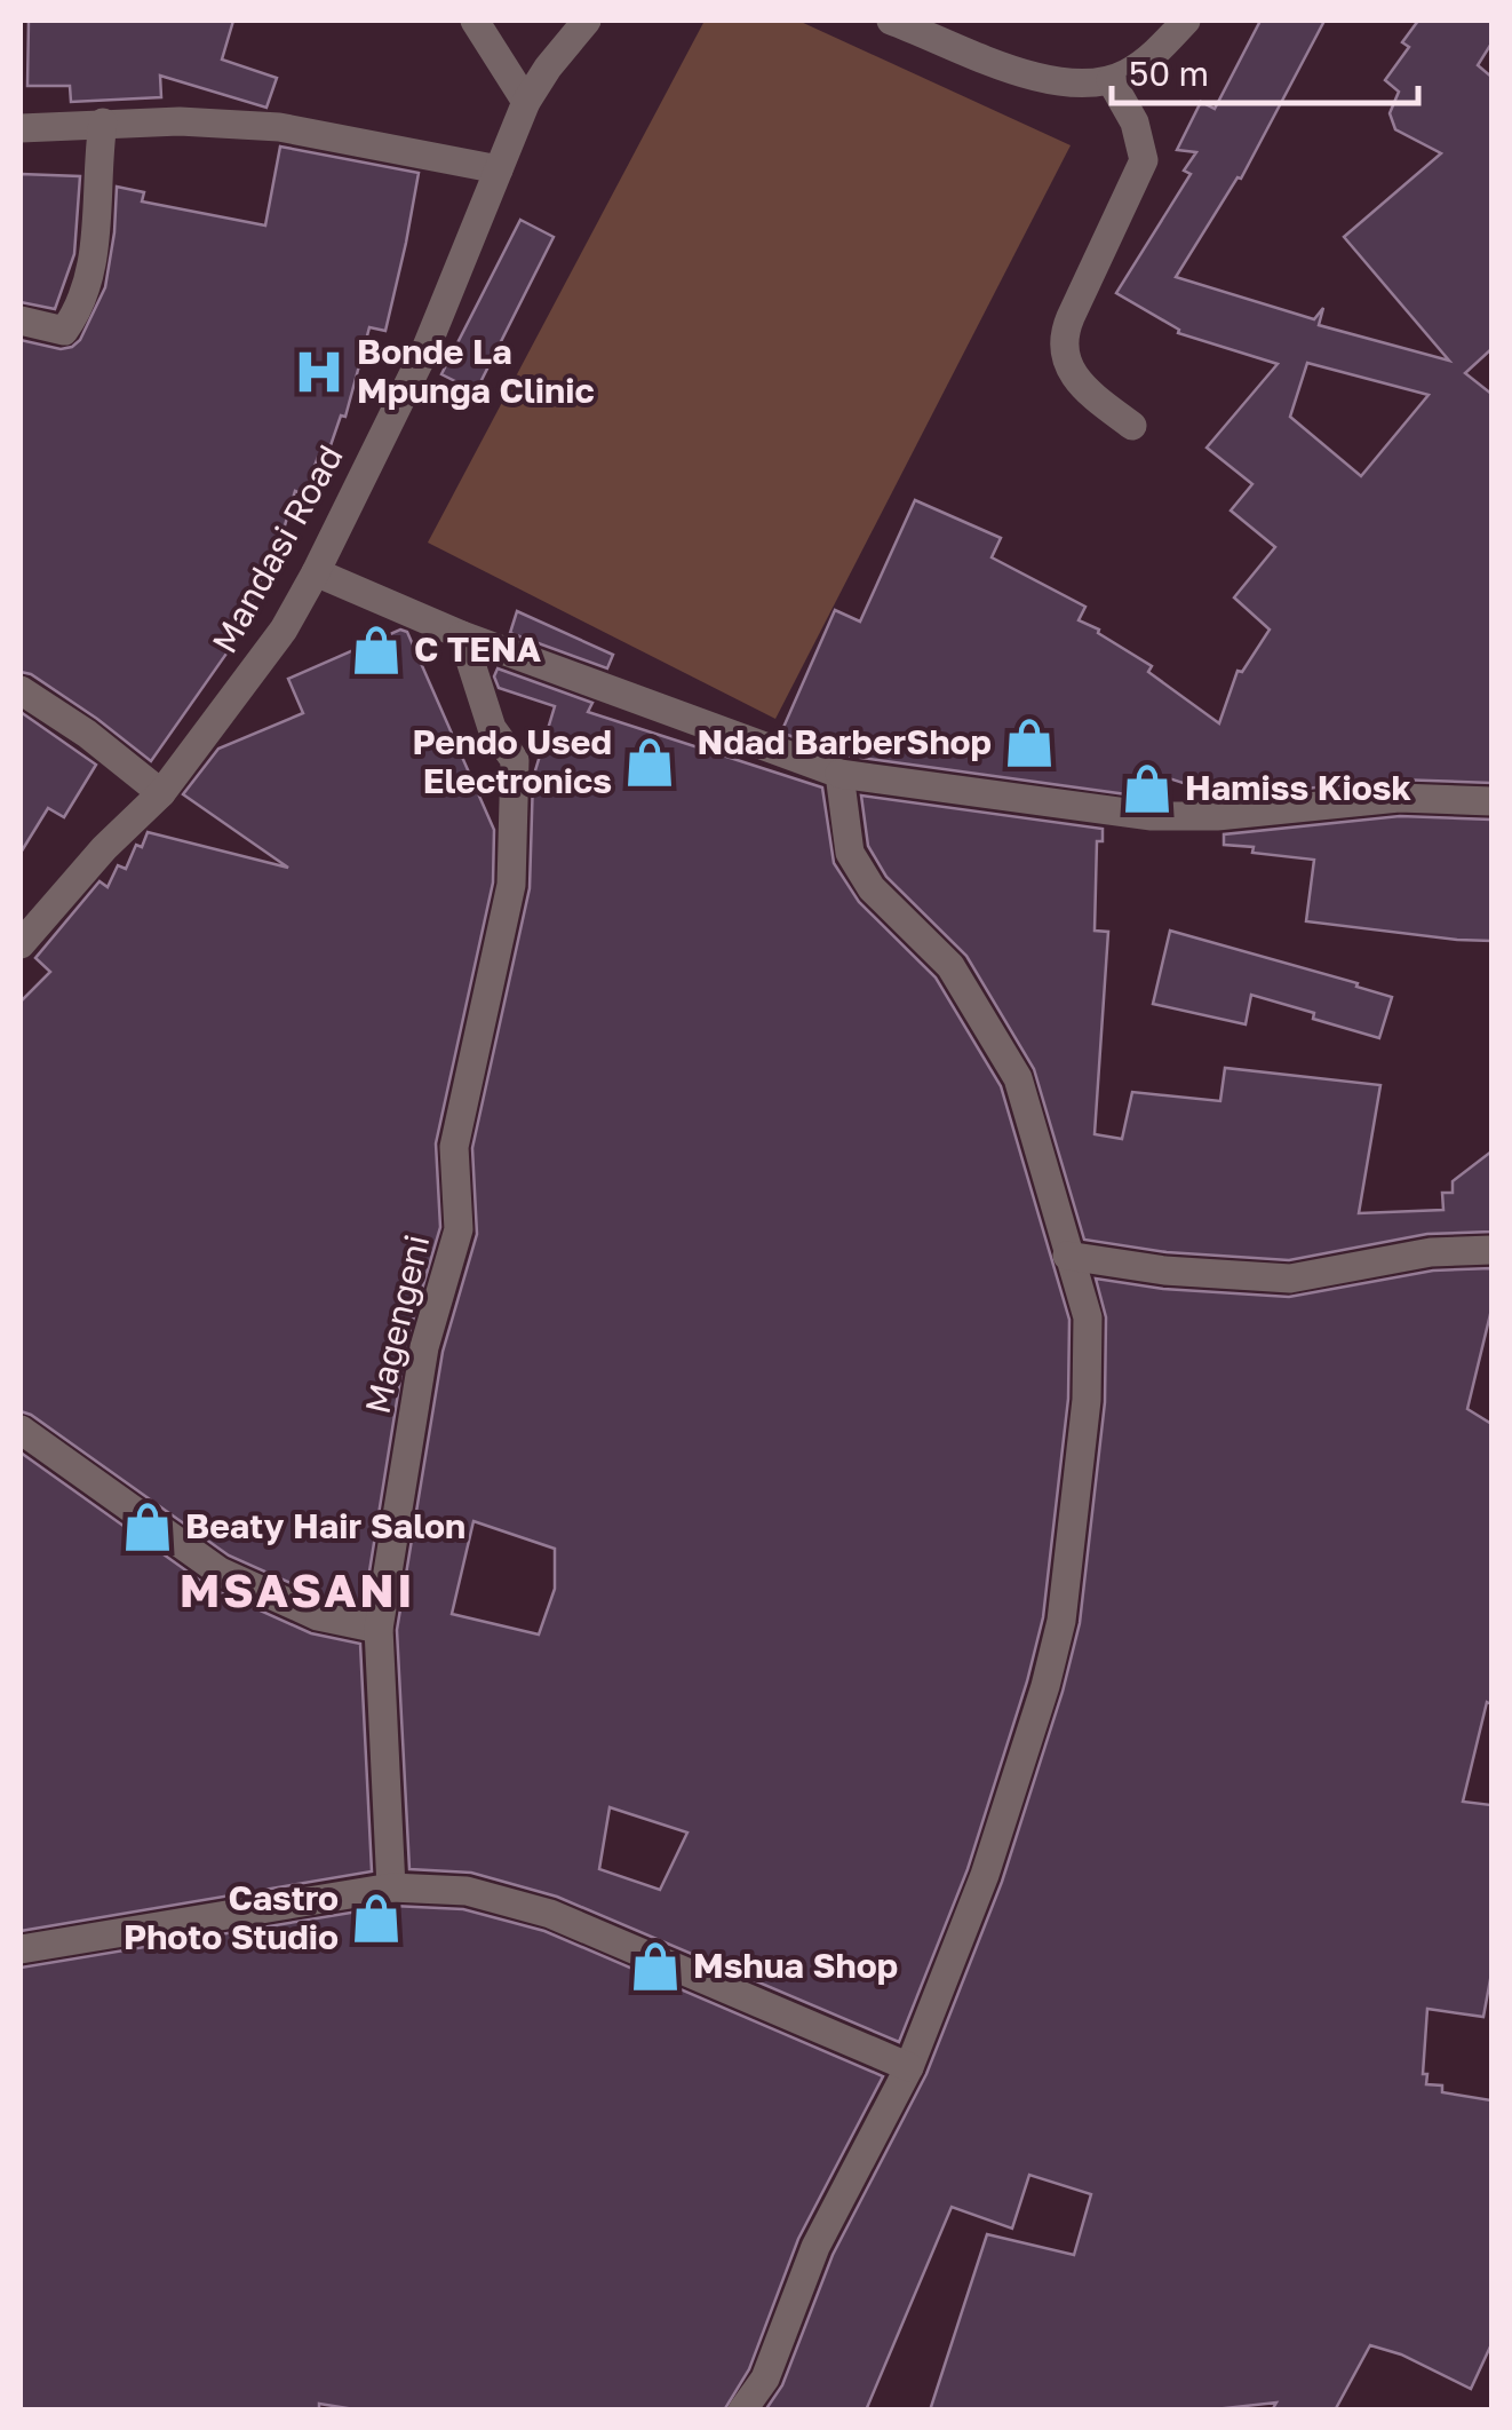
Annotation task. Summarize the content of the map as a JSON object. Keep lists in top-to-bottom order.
{
  "streets": {
    "street": ["Mandasi Road", "Magengeni"]
  },
  "districts": ["MSASANI"],
  "places": {
    "hospital": ["Bonde La Mpunga Clinic"],
    "shop": [
      "C TENA",
      "Ndad BarberShop",
      "Pendo Used Electronics",
      "Hamiss Kiosk",
      "Beaty Hair Salon",
      "Castro Photo Studio",
      "Mshua Shop"
    ]
  },
  "scale_bar": "50 m"
}
